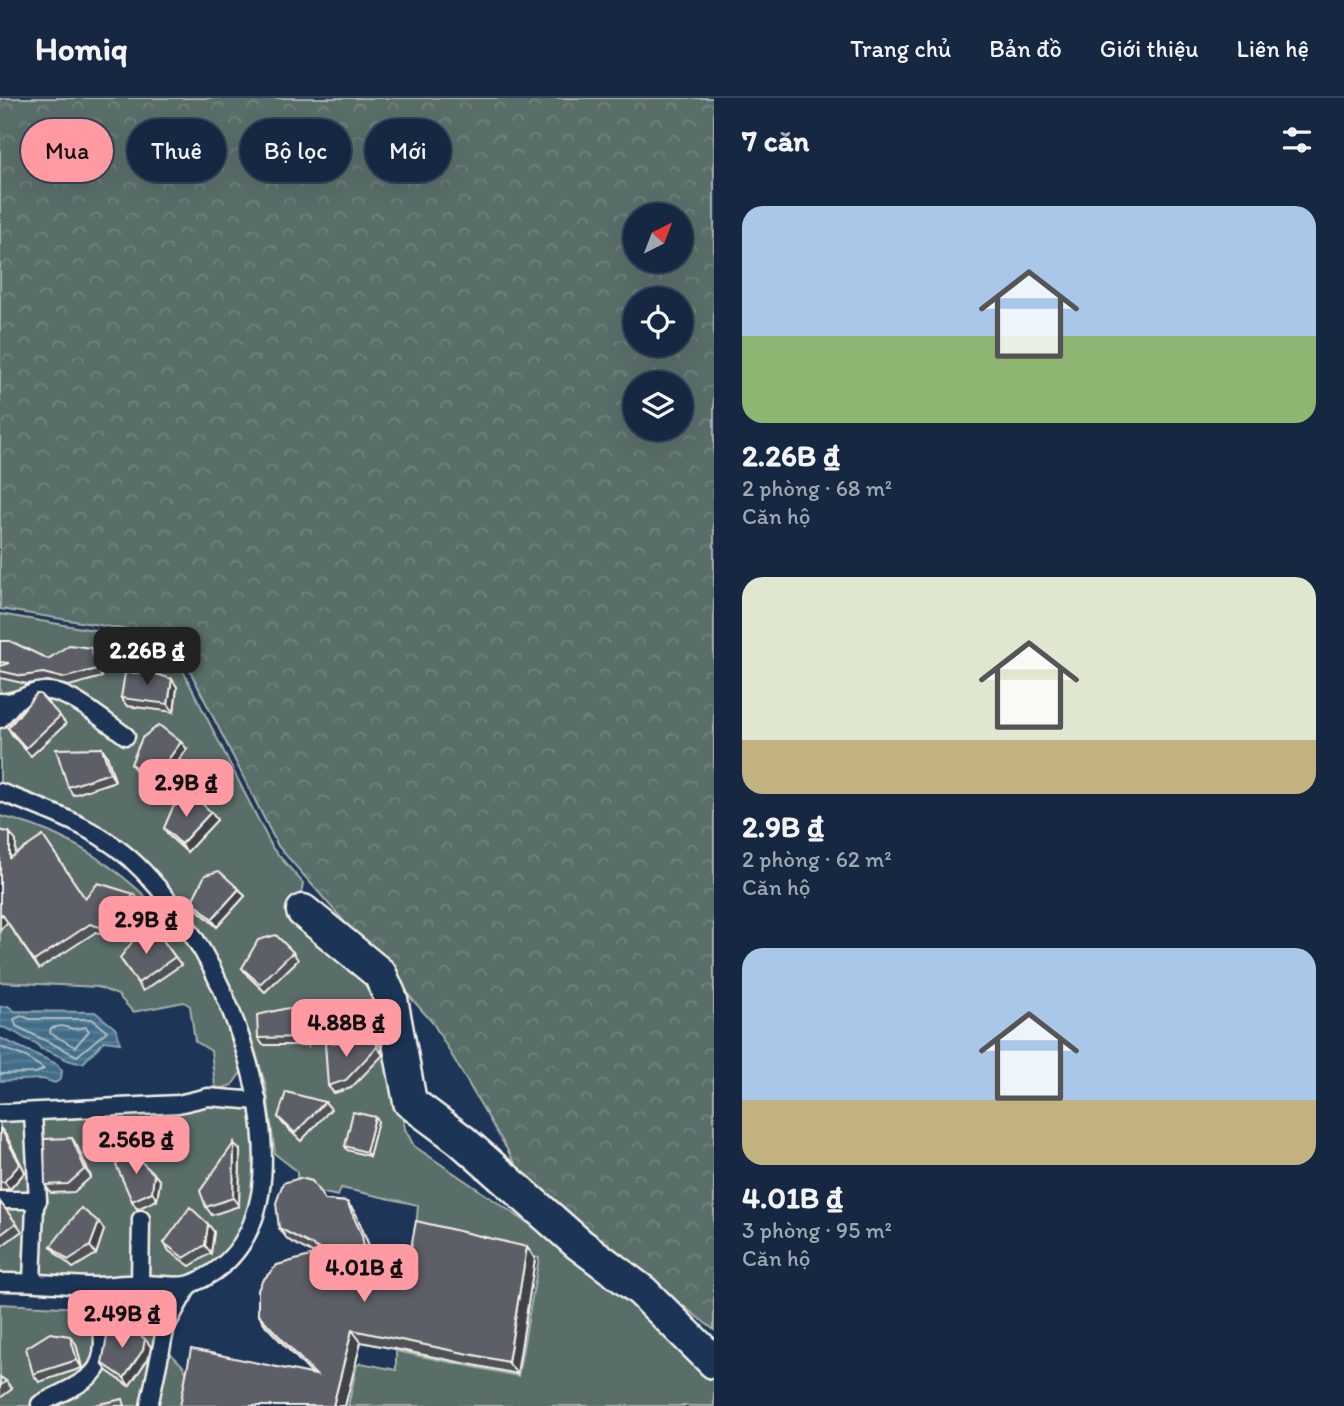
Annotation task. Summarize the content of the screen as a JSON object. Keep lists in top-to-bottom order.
{
  "north": "top right",
  "page": {
    "header": "Homiq",
    "nav": [
      "Trang chủ",
      "Bản đồ",
      "Giới thiệu",
      "Liên hệ"
    ],
    "heading": "7 căn",
    "chip": [
      "Mua",
      "Thuê",
      "Bộ lọc",
      "Mới"
    ],
    "list": [
      {
        "name": "2.26B ₫",
        "note": "2 phòng · 68 m² · Căn hộ"
      },
      {
        "name": "2.9B ₫",
        "note": "2 phòng · 62 m² · Căn hộ"
      },
      {
        "name": "4.01B ₫",
        "note": "3 phòng · 95 m² · Căn hộ"
      }
    ],
    "price": [
      "2.26B ₫",
      "2.9B ₫",
      "2.9B ₫",
      "4.88B ₫",
      "2.56B ₫",
      "4.01B ₫",
      "2.49B ₫"
    ]
  }
}
